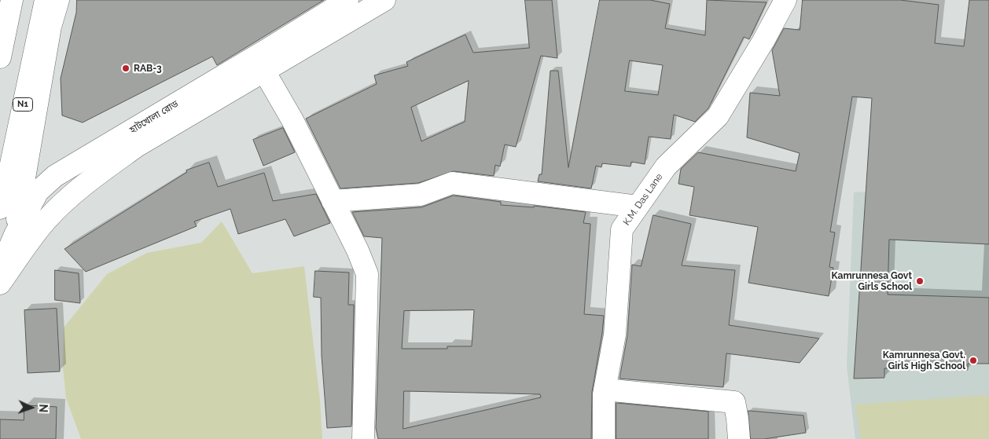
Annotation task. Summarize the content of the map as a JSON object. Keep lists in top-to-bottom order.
{
  "streets": {
    "main road": ["N1", "হাটখোলা রোড", "K.M. Das Lane"]
  },
  "places": ["RAB-3", "Kamrunnesa Govt Girls School", "Kamrunnesa Govt. Girls High School"],
  "north": "right"
}
